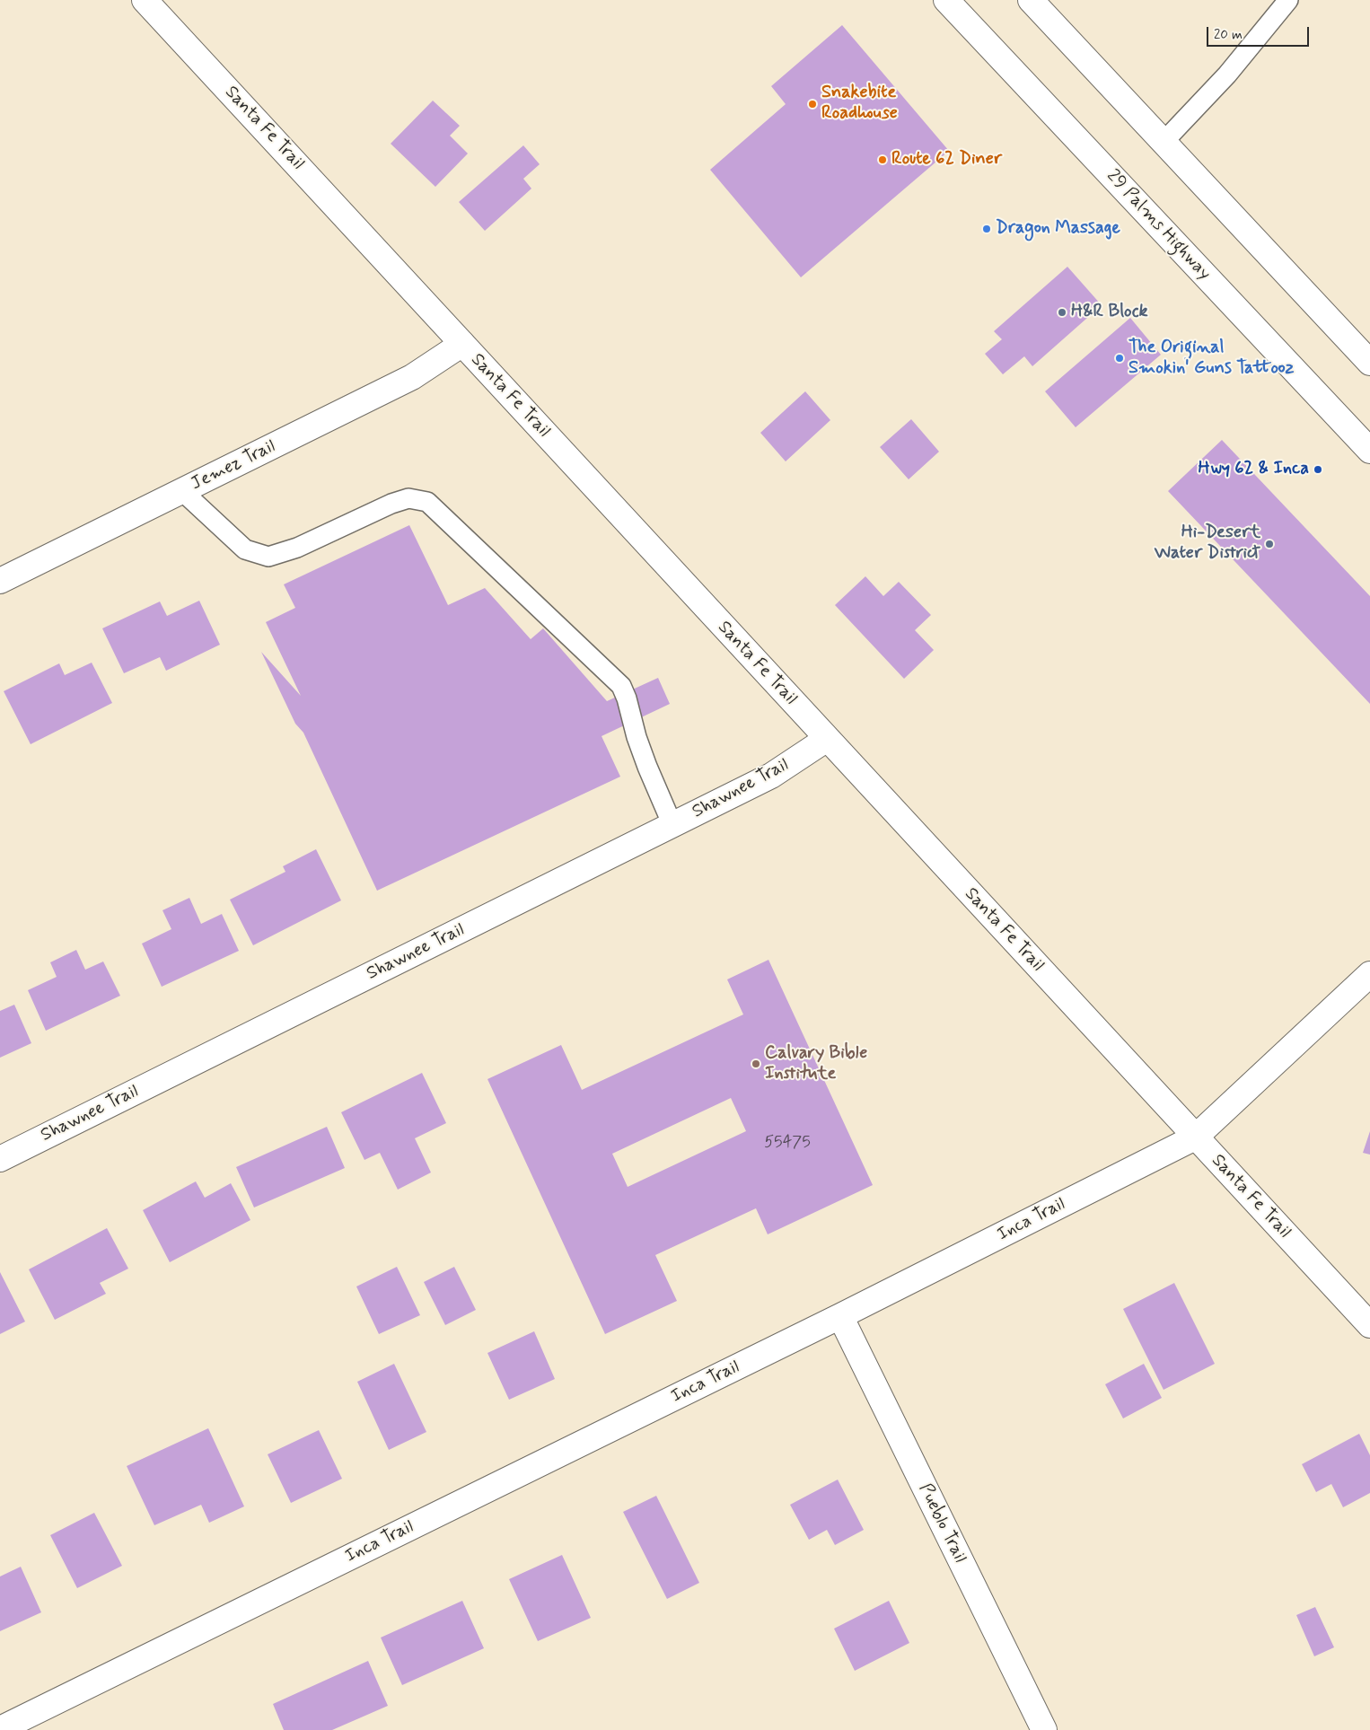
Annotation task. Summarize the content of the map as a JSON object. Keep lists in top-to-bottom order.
{
  "streets": {
    "street": [
      "Santa Fe Trail",
      "29 Palms Highway",
      "Jemez Trail",
      "Shawnee Trail",
      "Inca Trail",
      "Pueblo Trail"
    ]
  },
  "crossings": [
    ["Santa Fe Trail", "Jemez Trail"],
    ["Santa Fe Trail", "Shawnee Trail"],
    ["Santa Fe Trail", "Inca Trail"],
    ["Inca Trail", "Pueblo Trail"]
  ],
  "places": [
    "Snakebite Roadhouse",
    "Route 62 Diner",
    "Dragon Massage",
    "H&R Block",
    "The Original Smokin' Guns Tattooz",
    "Hwy 62 & Inca",
    "Hi-Desert Water District",
    "Calvary Bible Institute"
  ],
  "house_numbers": ["55475"],
  "scale_bar": "20 m"
}
